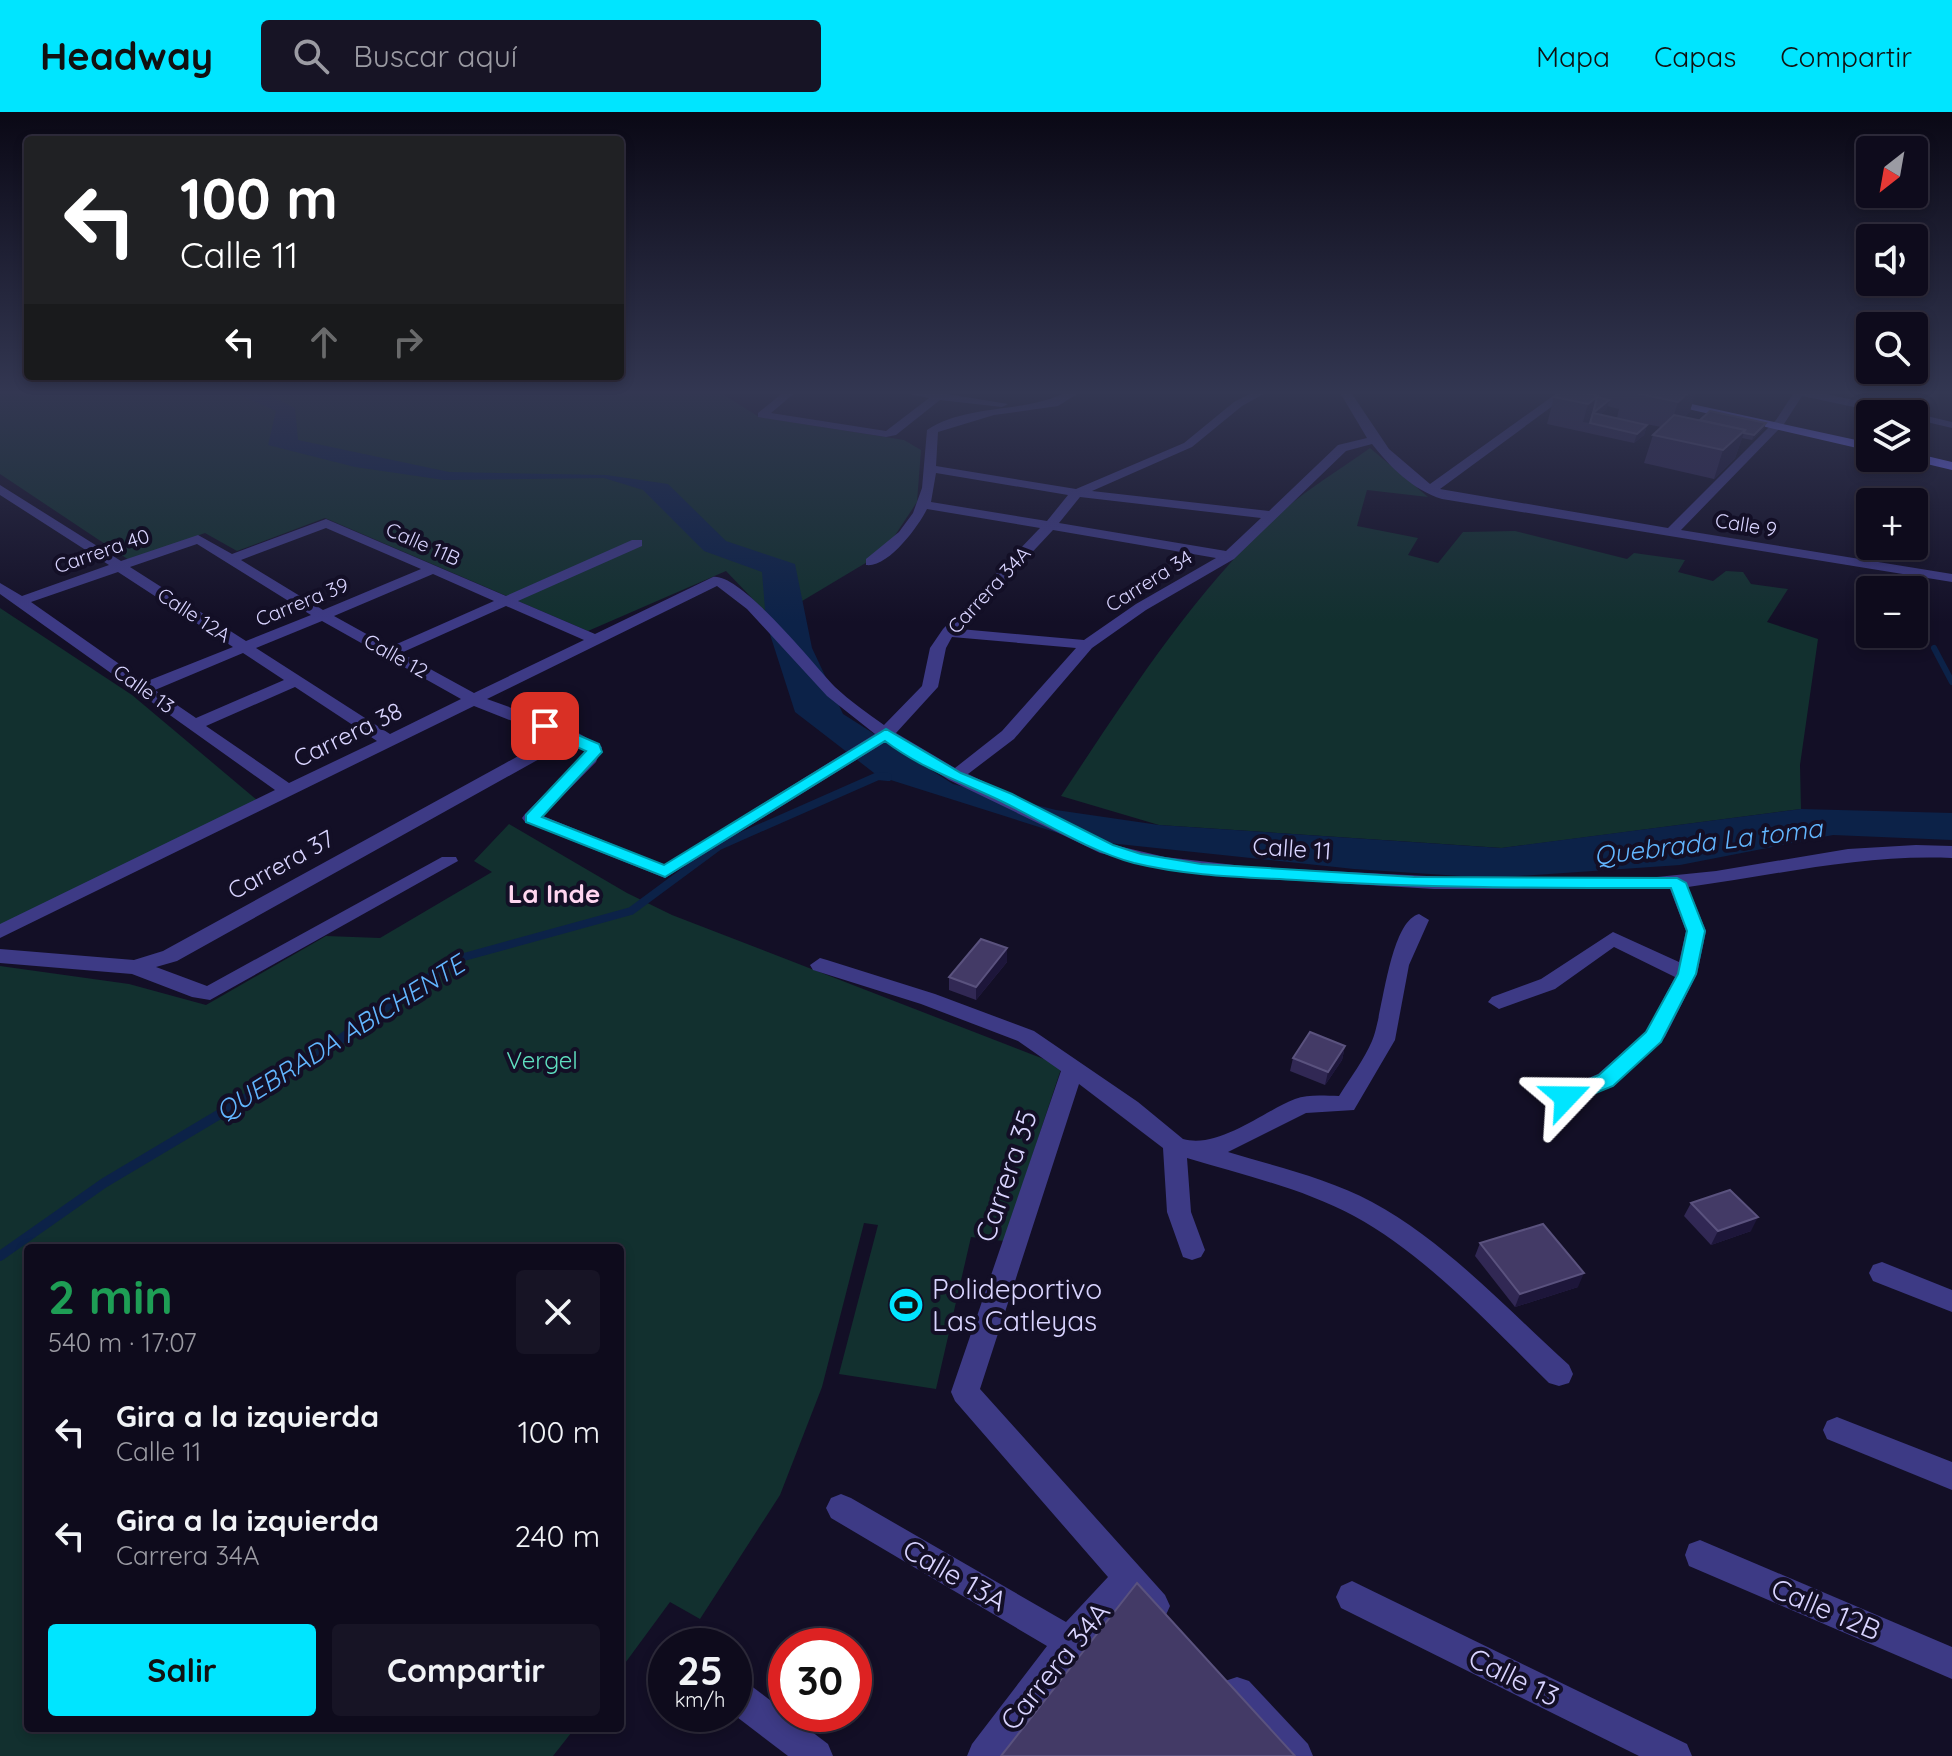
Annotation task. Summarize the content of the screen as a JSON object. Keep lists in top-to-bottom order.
{
  "streets": {
    "street": [
      "Calle 9",
      "Calle 11B",
      "Carrera 40",
      "Carrera 34",
      "Carrera 34A",
      "Carrera 39",
      "Calle 12A",
      "Calle 12",
      "Calle 13",
      "Carrera 38",
      "Calle 11",
      "Carrera 37",
      "Carrera 35",
      "Calle 13A",
      "Calle 12B"
    ]
  },
  "crossings": [
    ["Calle 11B", "Carrera 39"],
    ["Calle 11B", "Calle 12"],
    ["Calle 11B", "Carrera 38"],
    ["Carrera 40", "Calle 12A"],
    ["Carrera 40", "Calle 12"],
    ["Carrera 40", "Calle 13"],
    ["Carrera 34", "Calle 11"],
    ["Carrera 34A", "Calle 12"],
    ["Carrera 34A", "Calle 11"],
    ["Carrera 34A", "Carrera 35"],
    ["Carrera 34A", "Calle 13A"],
    ["Carrera 39", "Calle 12A"],
    ["Carrera 39", "Calle 12"],
    ["Carrera 39", "Calle 13"],
    ["Calle 12A", "Carrera 38"],
    ["Calle 12", "Carrera 38"],
    ["Calle 12", "Carrera 37"],
    ["Calle 13", "Carrera 38"],
    ["Carrera 38", "Calle 11"]
  ],
  "districts": ["La Inde"],
  "water": ["Quebrada La toma", "QUEBRADA ABICHENTE"],
  "parks": ["Vergel"],
  "places": {
    "sports": ["Polideportivo Las Catleyas"]
  },
  "north": "bottom left",
  "page": {
    "header": "Headway",
    "search": "Buscar aquí",
    "nav": ["Mapa", "Capas", "Compartir"],
    "map_buttons": ["+", "−"],
    "turn": ["100 m", "Calle 11"],
    "heading": ["2 min", "540 m · 17:07"],
    "list": [
      {
        "name": "Gira a la izquierda",
        "note": "Calle 11",
        "value": "100 m"
      },
      {
        "name": "Gira a la izquierda",
        "note": "Carrera 34A",
        "value": "240 m"
      }
    ],
    "buttons": ["Salir", "Compartir"],
    "speed": "25 km/h",
    "limit": "30"
  }
}
